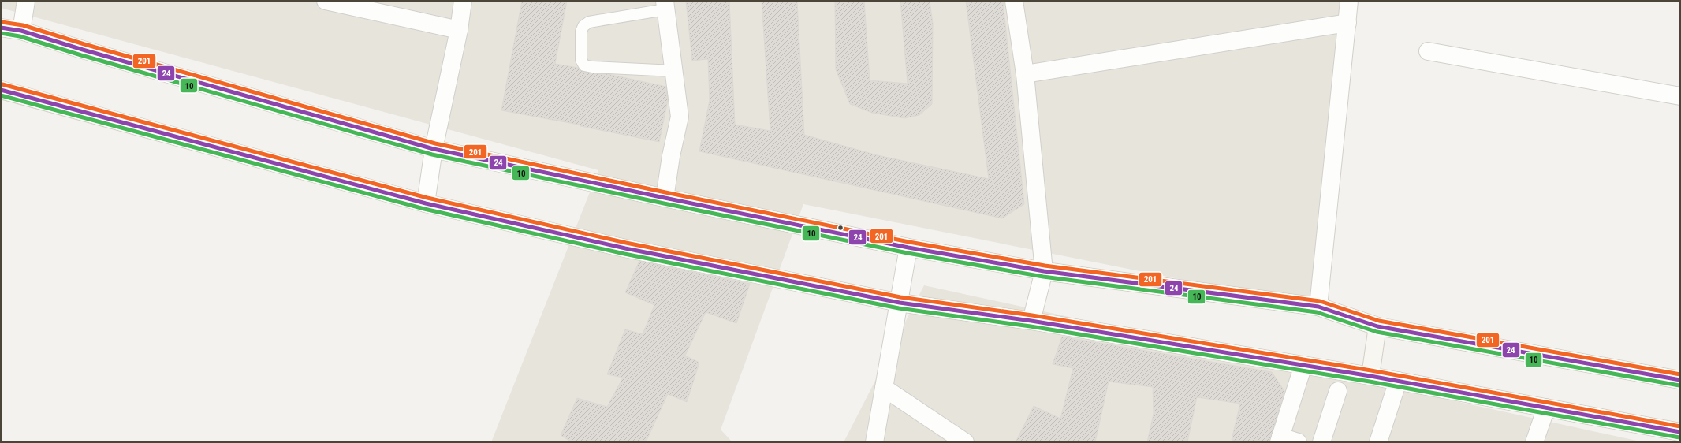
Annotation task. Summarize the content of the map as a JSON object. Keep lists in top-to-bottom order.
{
  "lines": ["transit line 201", "transit line 24", "transit line 10"]
}
